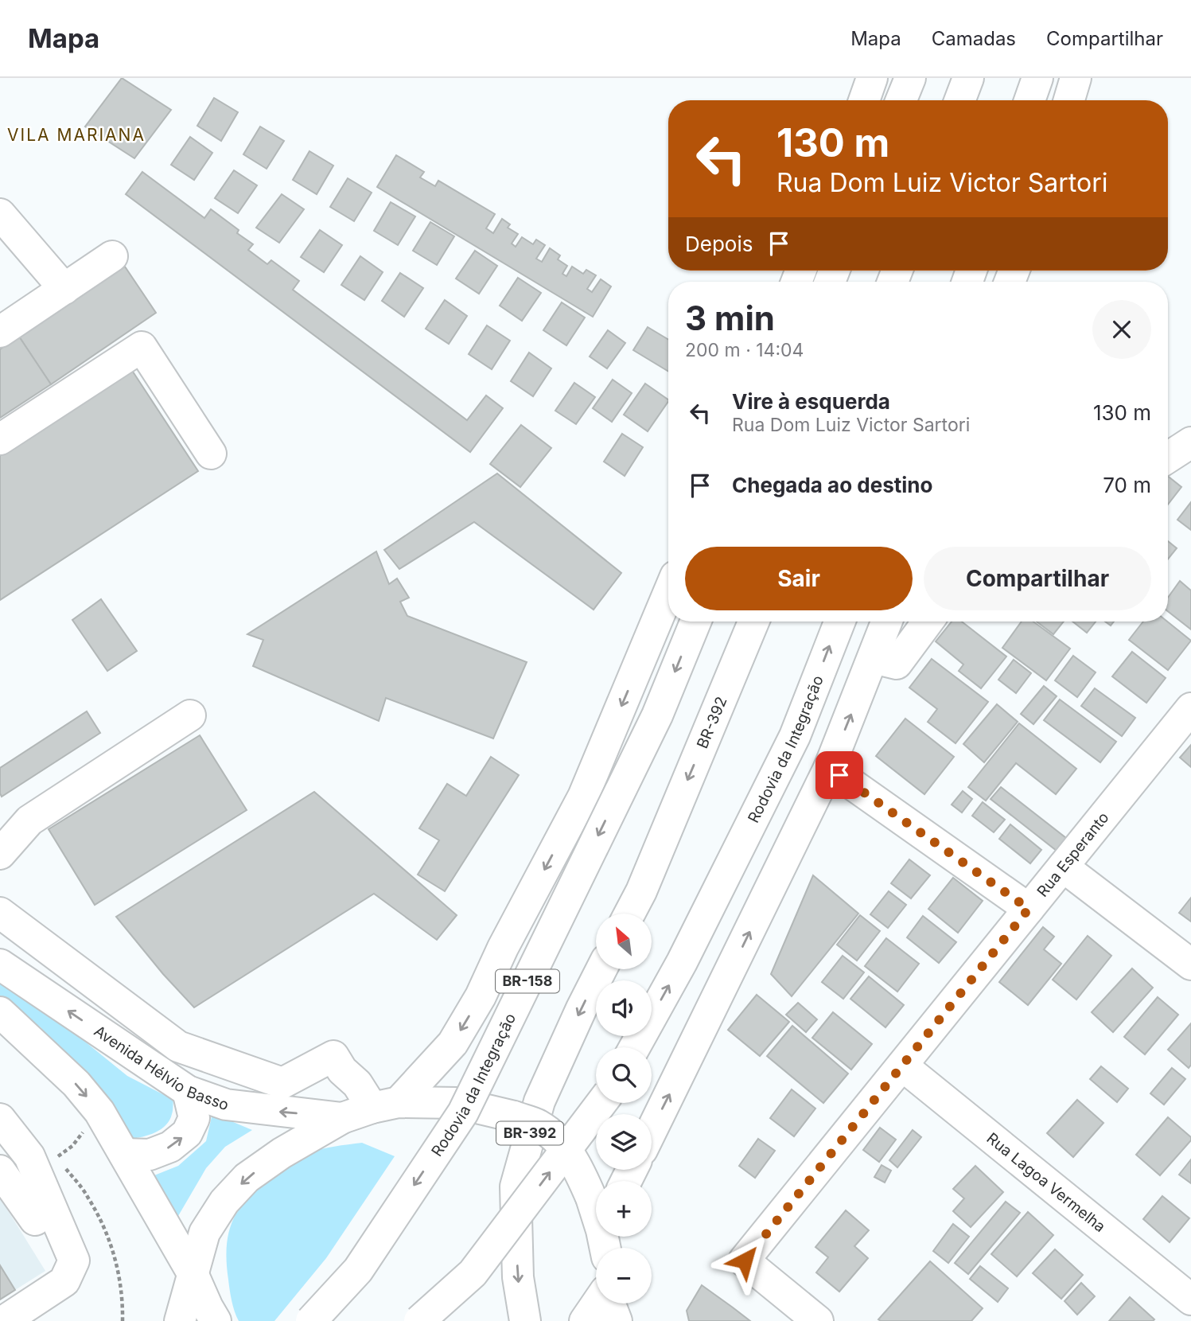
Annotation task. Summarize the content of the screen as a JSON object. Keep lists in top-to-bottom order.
{
  "streets": {
    "main road": [
      "BR-392",
      "Rodovia da Integração",
      "Rua Esperanto",
      "BR-158",
      "Avenida Hélvio Basso",
      "Rua Lagoa Vermelha"
    ]
  },
  "crossings": [
    ["Rua Esperanto", "Rua Lagoa Vermelha"],
    ["BR-158", "Avenida Hélvio Basso"]
  ],
  "districts": ["VILA MARIANA"],
  "north": "top left",
  "page": {
    "header": "Mapa",
    "nav": ["Mapa", "Camadas", "Compartilhar"],
    "turn": ["130 m", "Rua Dom Luiz Victor Sartori"],
    "then": "Depois",
    "heading": ["3 min", "200 m · 14:04"],
    "list": [
      {
        "name": "Vire à esquerda",
        "note": "Rua Dom Luiz Victor Sartori",
        "value": "130 m"
      },
      {
        "name": "Chegada ao destino",
        "value": "70 m"
      }
    ],
    "buttons": ["Sair", "Compartilhar"],
    "map_buttons": ["+", "−"]
  }
}
